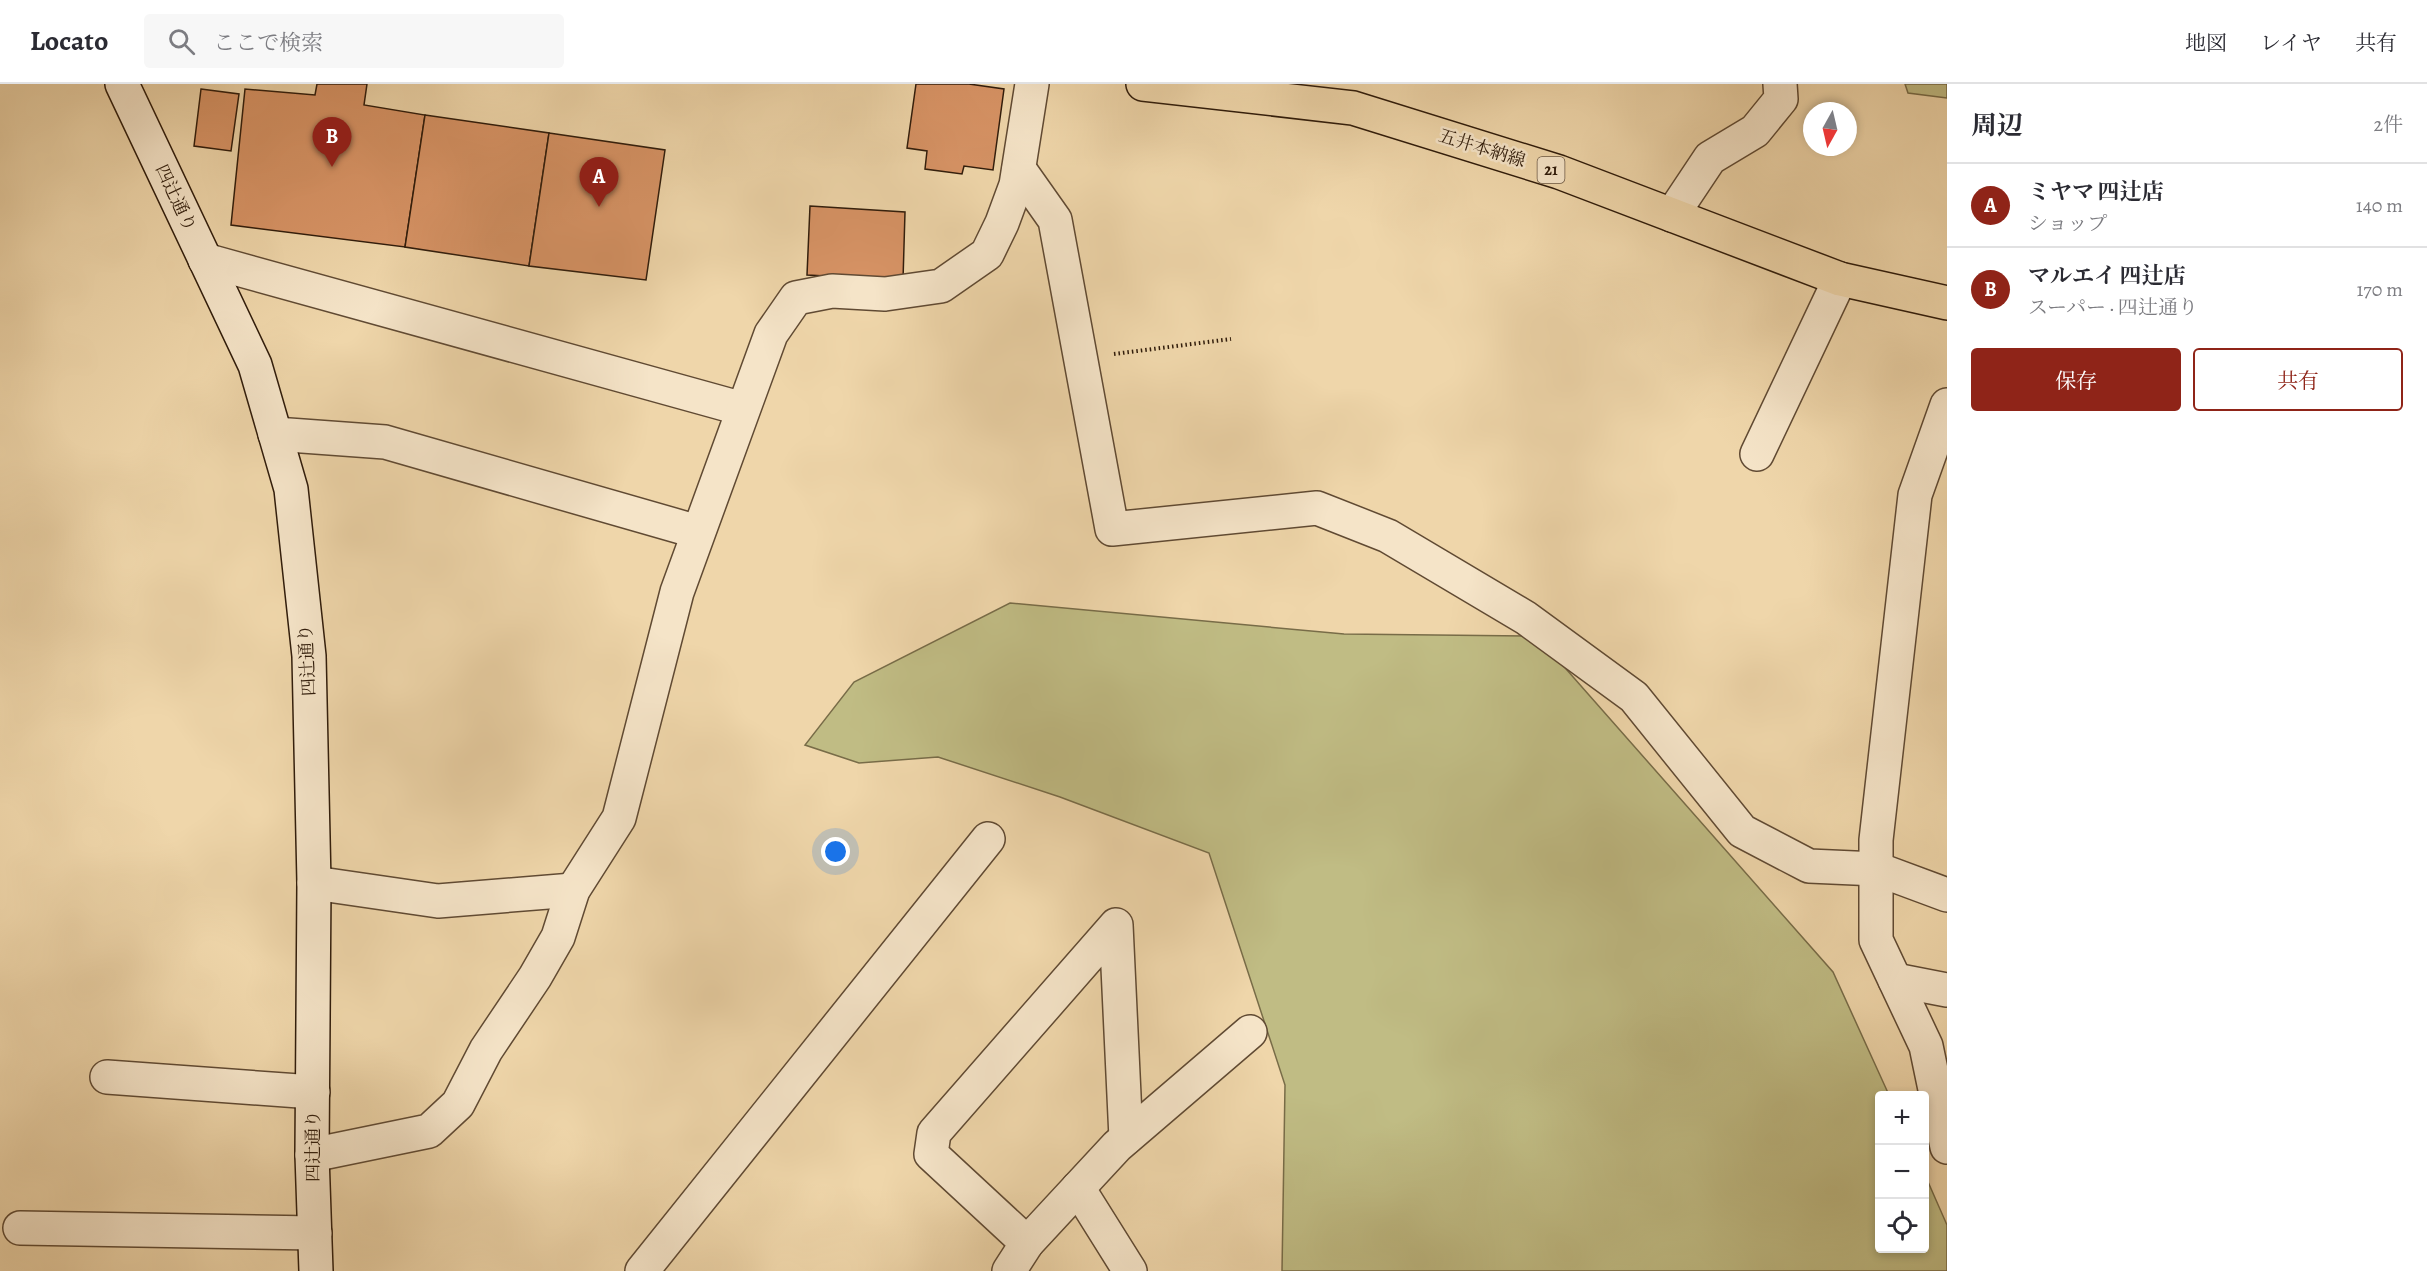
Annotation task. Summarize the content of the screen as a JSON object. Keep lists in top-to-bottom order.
{
  "streets": {
    "main road": ["五井本納線", "21"],
    "street": ["四辻通り"]
  },
  "north": "bottom",
  "page": {
    "header": "Locato",
    "search": "ここで検索",
    "nav": ["地図", "レイヤ", "共有"],
    "heading": ["周辺", "2件"],
    "pins": ["B", "A"],
    "list": [
      {
        "mark": "A",
        "name": "ミヤマ 四辻店",
        "note": "ショップ",
        "value": "140 m"
      },
      {
        "mark": "B",
        "name": "マルエイ 四辻店",
        "note": "スーパー · 四辻通り",
        "value": "170 m"
      }
    ],
    "buttons": ["保存", "共有"],
    "map_buttons": ["+", "−"]
  }
}
